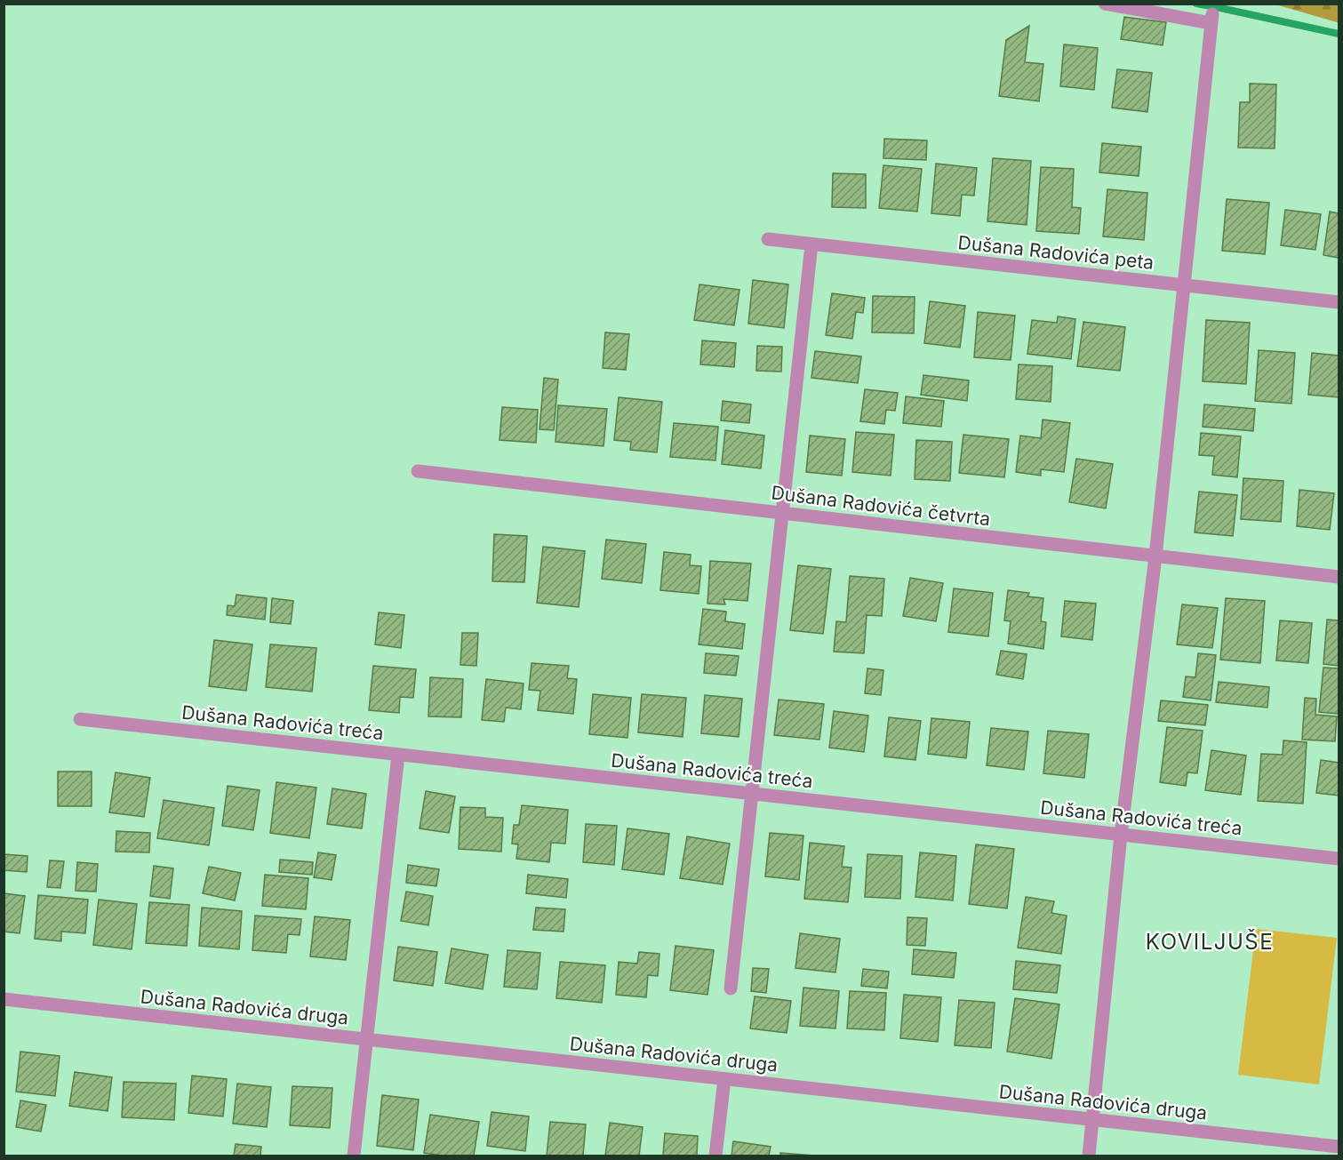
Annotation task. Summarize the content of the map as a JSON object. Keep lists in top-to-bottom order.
{
  "streets": {
    "street": [
      "Dušana Radovića peta",
      "Dušana Radovića četvrta",
      "Dušana Radovića treća",
      "Dušana Radovića druga"
    ]
  },
  "districts": ["KOVILJUŠE"]
}
